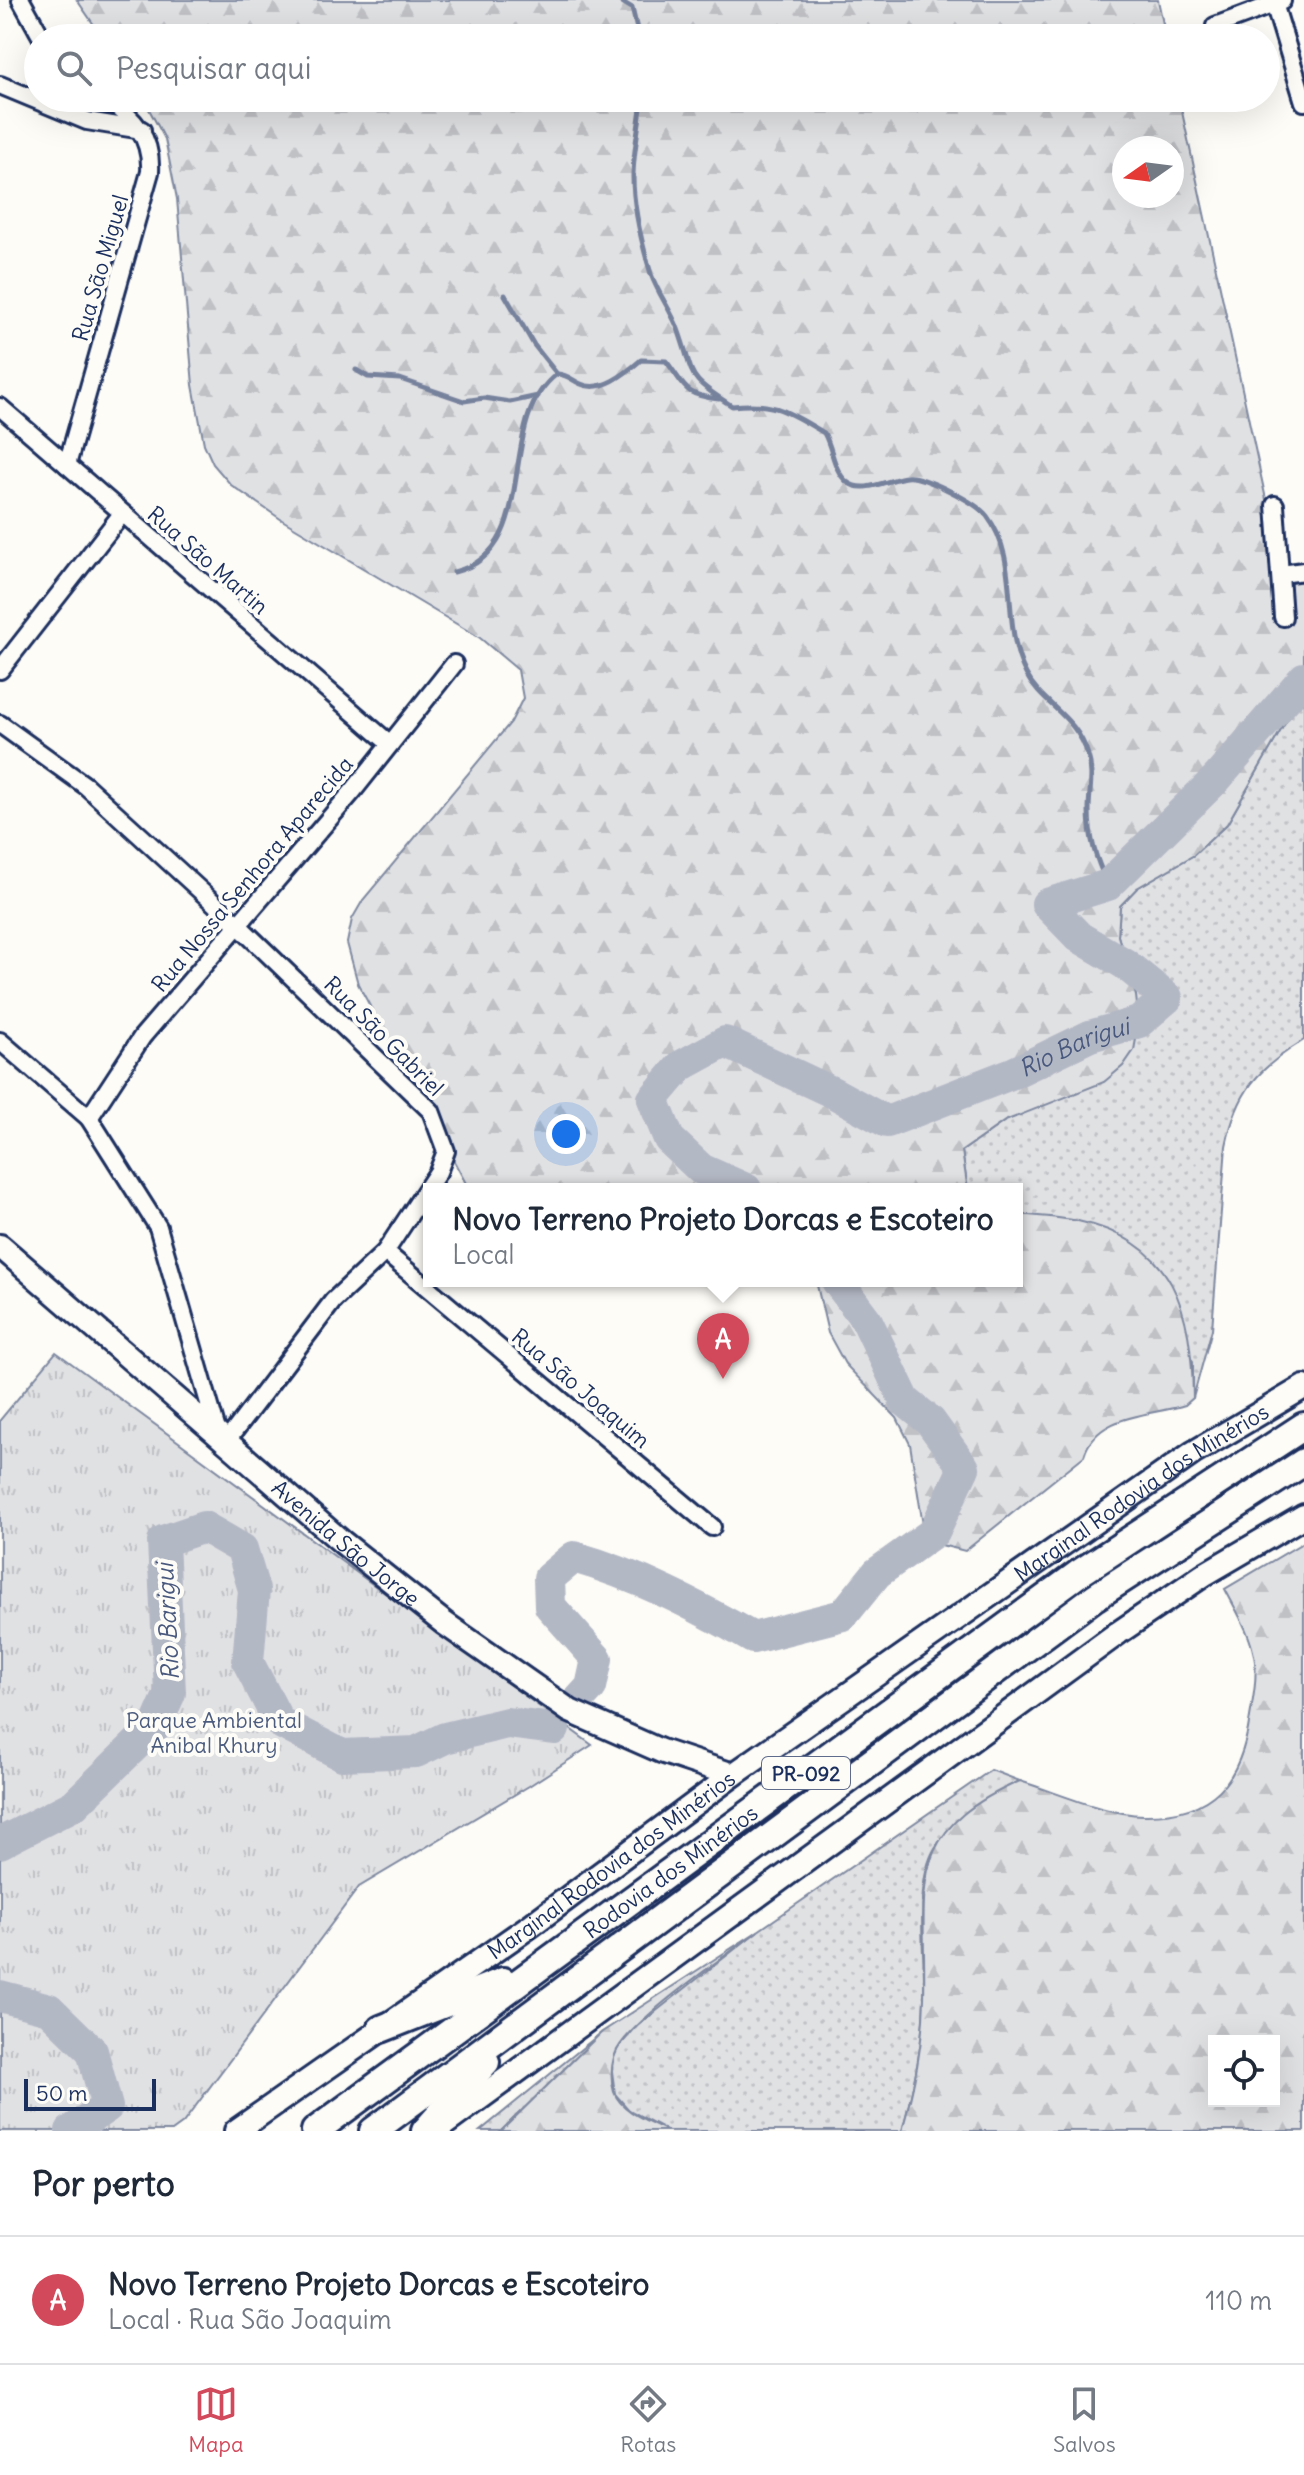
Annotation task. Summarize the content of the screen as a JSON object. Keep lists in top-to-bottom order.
{
  "streets": {
    "main road": [
      "Marginal Rodovia dos Minérios",
      "Avenida São Jorge",
      "PR-092",
      "Rodovia dos Minérios"
    ],
    "street": [
      "Rua São Miguel",
      "Rua São Martin",
      "Rua Nossa Senhora Aparecida",
      "Rua São Gabriel",
      "Rua São Joaquim"
    ]
  },
  "crossings": [
    ["Rua São Miguel", "Rua São Martin"],
    ["Rua São Martin", "Rua Nossa Senhora Aparecida"],
    ["Rua Nossa Senhora Aparecida", "Rua São Gabriel"],
    ["Rua São Gabriel", "Rua São Joaquim"],
    ["Rua São Gabriel", "Avenida São Jorge"],
    ["Marginal Rodovia dos Minérios", "Avenida São Jorge"]
  ],
  "water": ["Rio Barigui"],
  "parks": ["Parque Ambiental Anibal Khury"],
  "scale_bar": "50 m",
  "north": "left",
  "page": {
    "search": "Pesquisar aqui",
    "popup": ["Novo Terreno Projeto Dorcas e Escoteiro", "Local"],
    "pins": "A",
    "scale": "50 m",
    "heading": "Por perto",
    "list": [
      {
        "mark": "A",
        "name": "Novo Terreno Projeto Dorcas e Escoteiro",
        "note": "Local · Rua São Joaquim",
        "value": "110 m"
      }
    ],
    "nav": ["Mapa", "Rotas", "Salvos"]
  }
}
